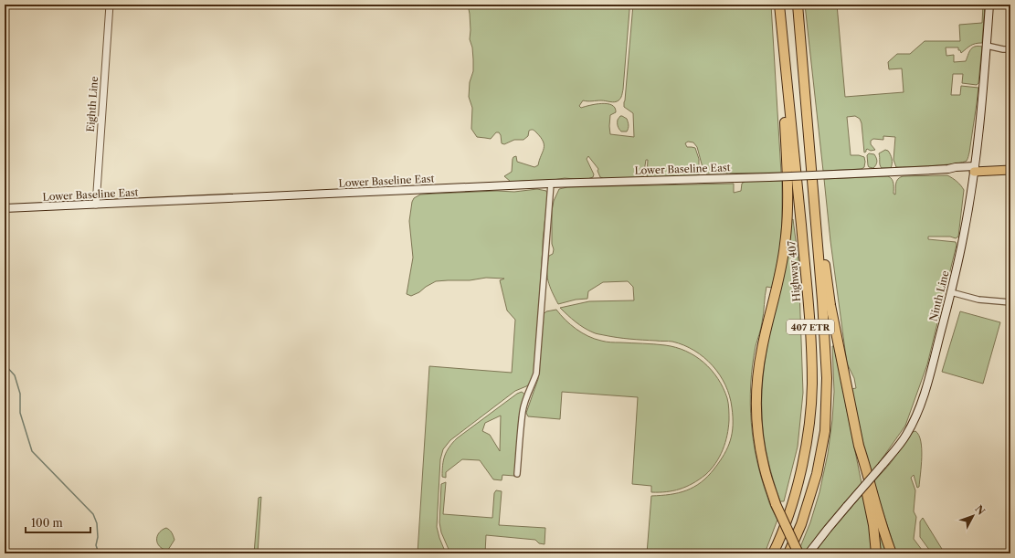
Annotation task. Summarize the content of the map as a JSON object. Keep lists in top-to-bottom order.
{
  "streets": {
    "highway": ["Highway 407", "407 ETR"],
    "main road": ["Lower Baseline East", "Ninth Line"],
    "street": ["Eighth Line"]
  },
  "crossings": [
    ["Eighth Line", "Lower Baseline East"],
    ["Lower Baseline East", "Ninth Line"]
  ],
  "scale_bar": "100 m",
  "north": "top right"
}
